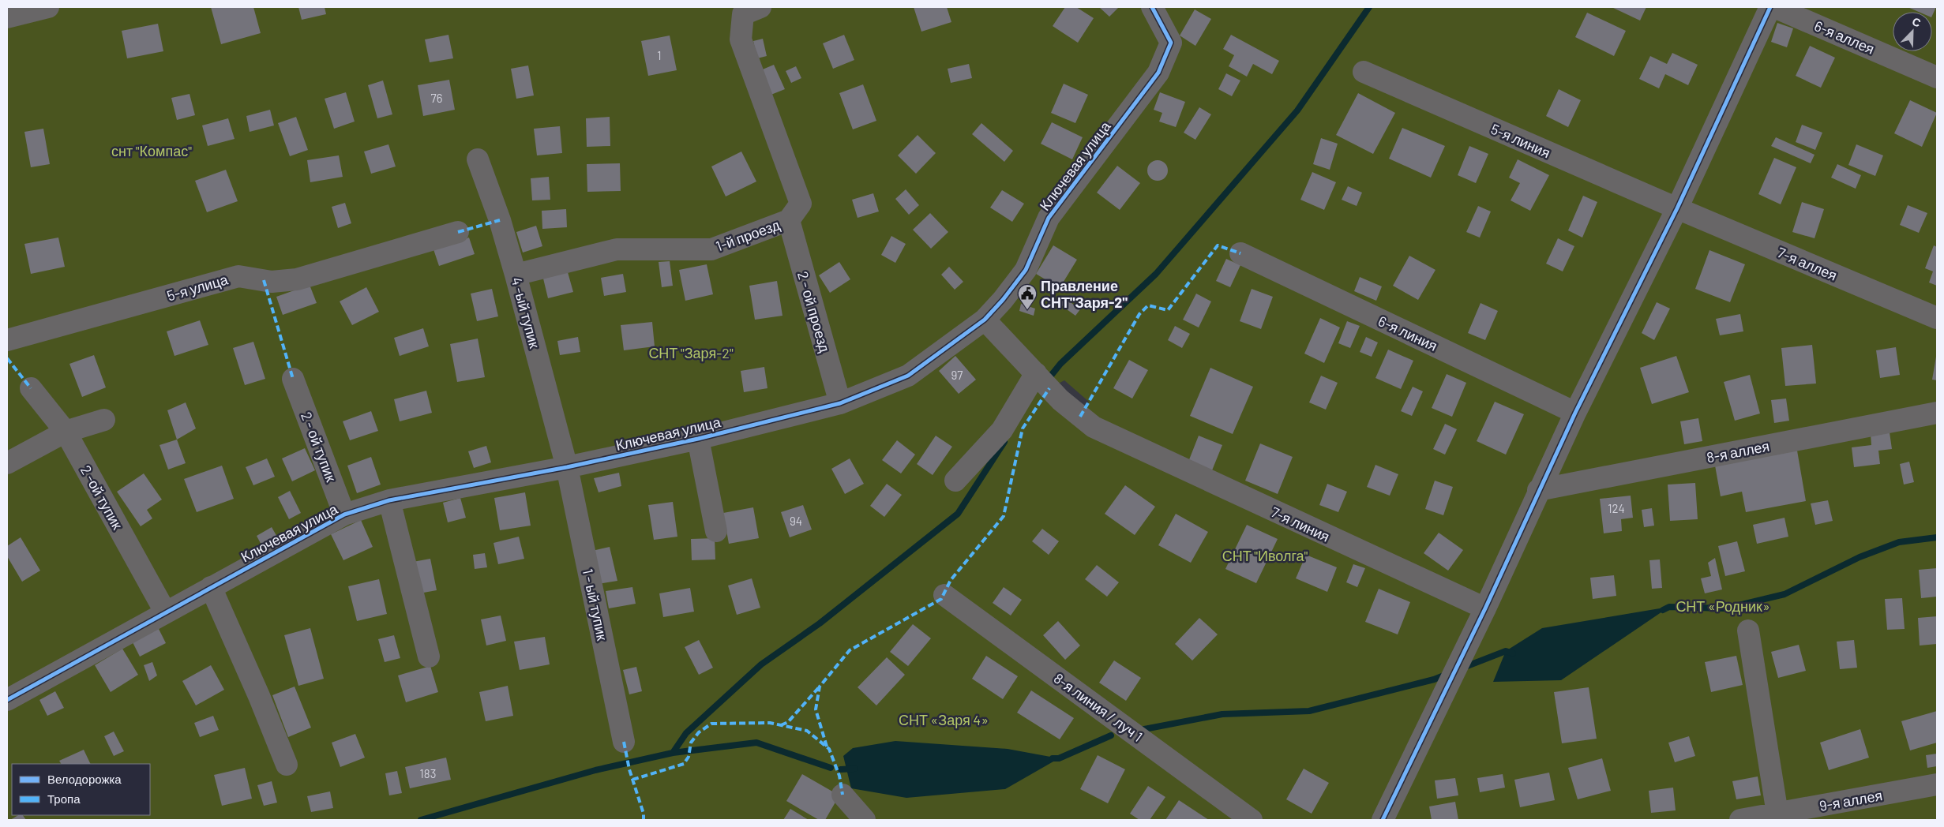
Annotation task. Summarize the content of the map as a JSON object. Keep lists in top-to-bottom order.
{
  "streets": {
    "street": [
      "6-я аллея",
      "5-я линия",
      "Ключевая улица",
      "1-й проезд",
      "7-я аллея",
      "5-я улица",
      "2 - ой проезд",
      "4 -ый тупик",
      "6-я линия",
      "2 - ой тупик",
      "8-я аллея",
      "2 -ой тупик",
      "7-я линия",
      "1 - ый тупик",
      "8-я линия / луч 1",
      "9-я аллея"
    ]
  },
  "crossings": [
    ["5-я линия", "7-я аллея"],
    ["Ключевая улица", "2 - ой проезд"],
    ["Ключевая улица", "4 -ый тупик"],
    ["Ключевая улица", "2 - ой тупик"],
    ["Ключевая улица", "2 -ой тупик"],
    ["Ключевая улица", "7-я линия"],
    ["Ключевая улица", "1 - ый тупик"],
    ["1-й проезд", "2 - ой проезд"],
    ["1-й проезд", "4 -ый тупик"],
    ["4 -ый тупик", "1 - ый тупик"]
  ],
  "parks": [
    "снт \"Компас\"",
    "СНТ \"Заря-2\"",
    "СНТ \"Иволга\"",
    "СНТ «Родник»",
    "СНТ «Заря 4»"
  ],
  "places": {
    "public building": ["Правление СНТ\"Заря-2\""]
  },
  "house_numbers": [
    "1",
    "76",
    "97",
    "124",
    "94",
    "183"
  ],
  "legend": ["Велодорожка", "Тропа"],
  "north": "top right"
}
